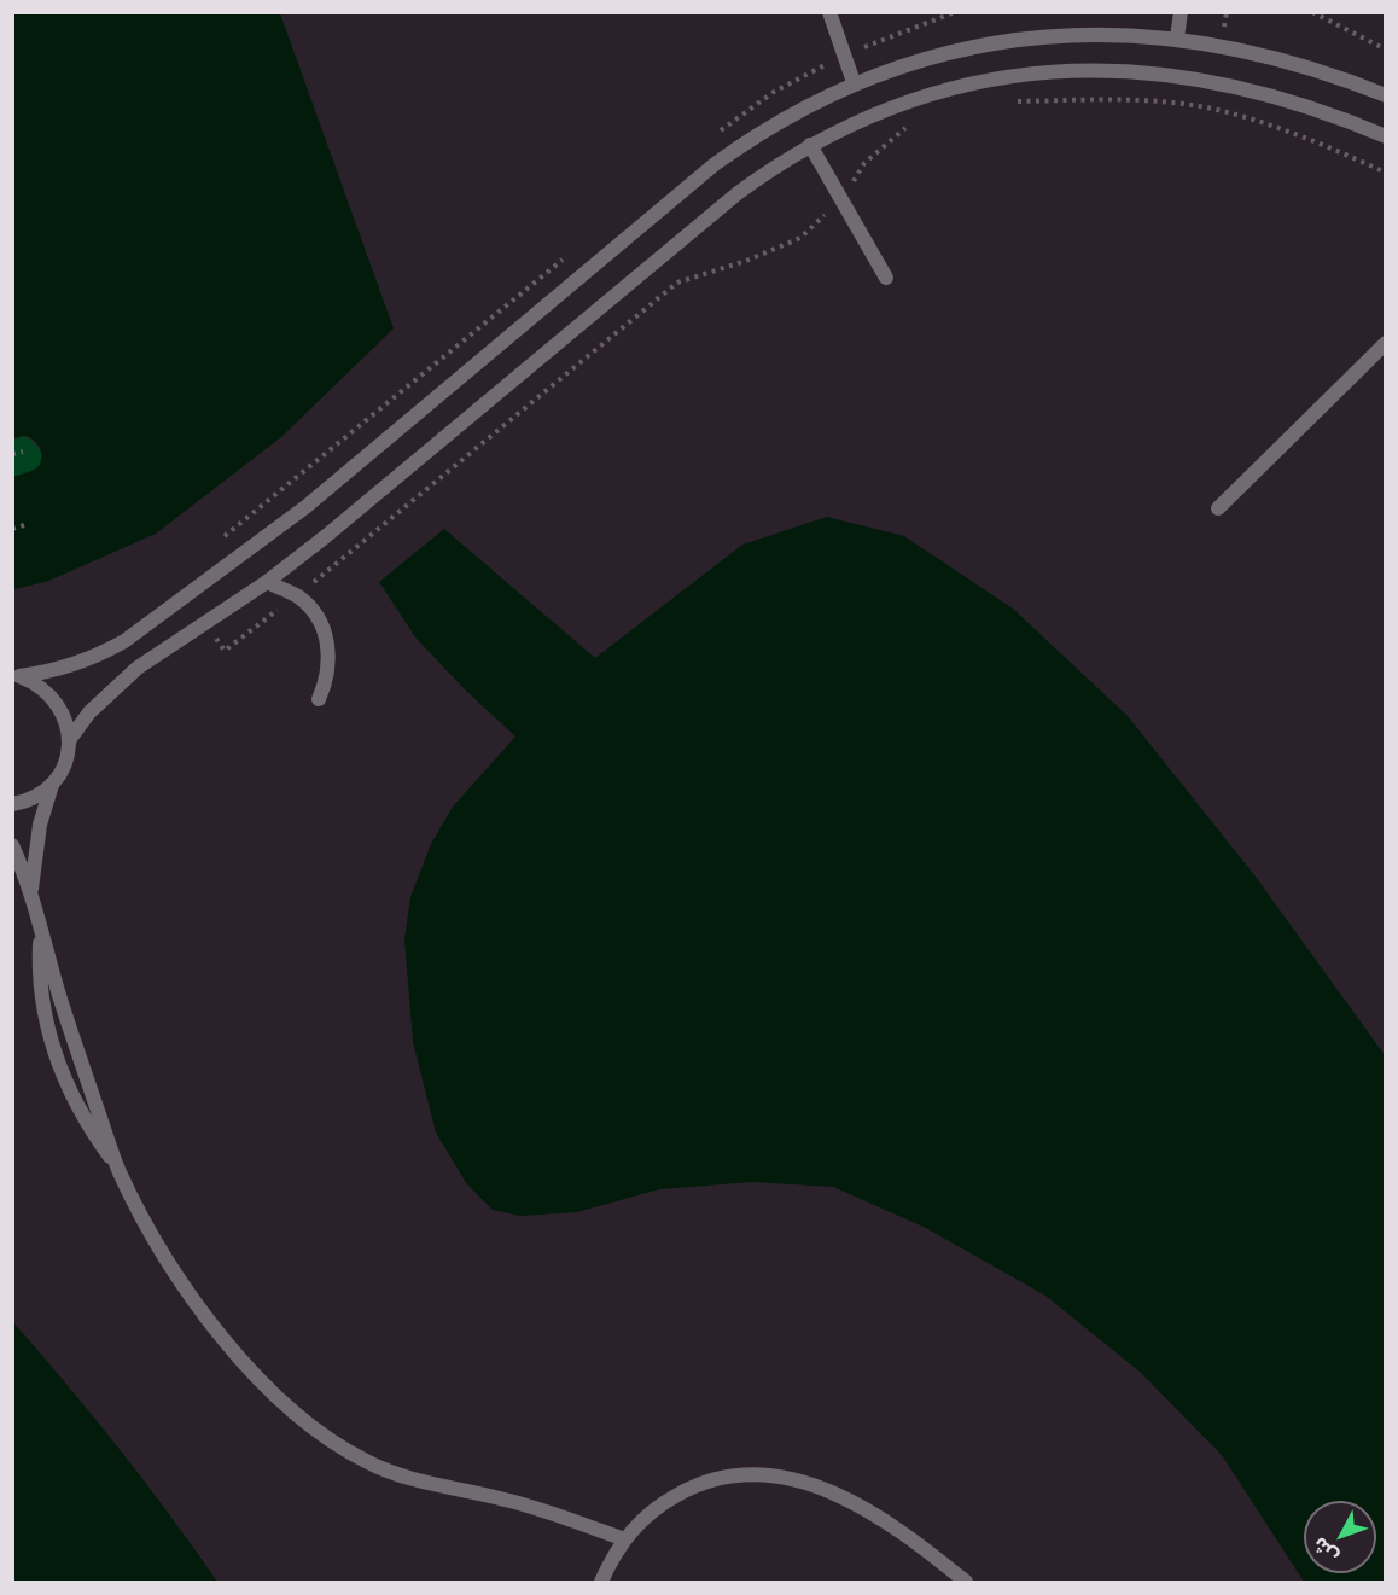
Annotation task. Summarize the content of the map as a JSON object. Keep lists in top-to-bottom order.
{
  "north": "bottom left"
}
